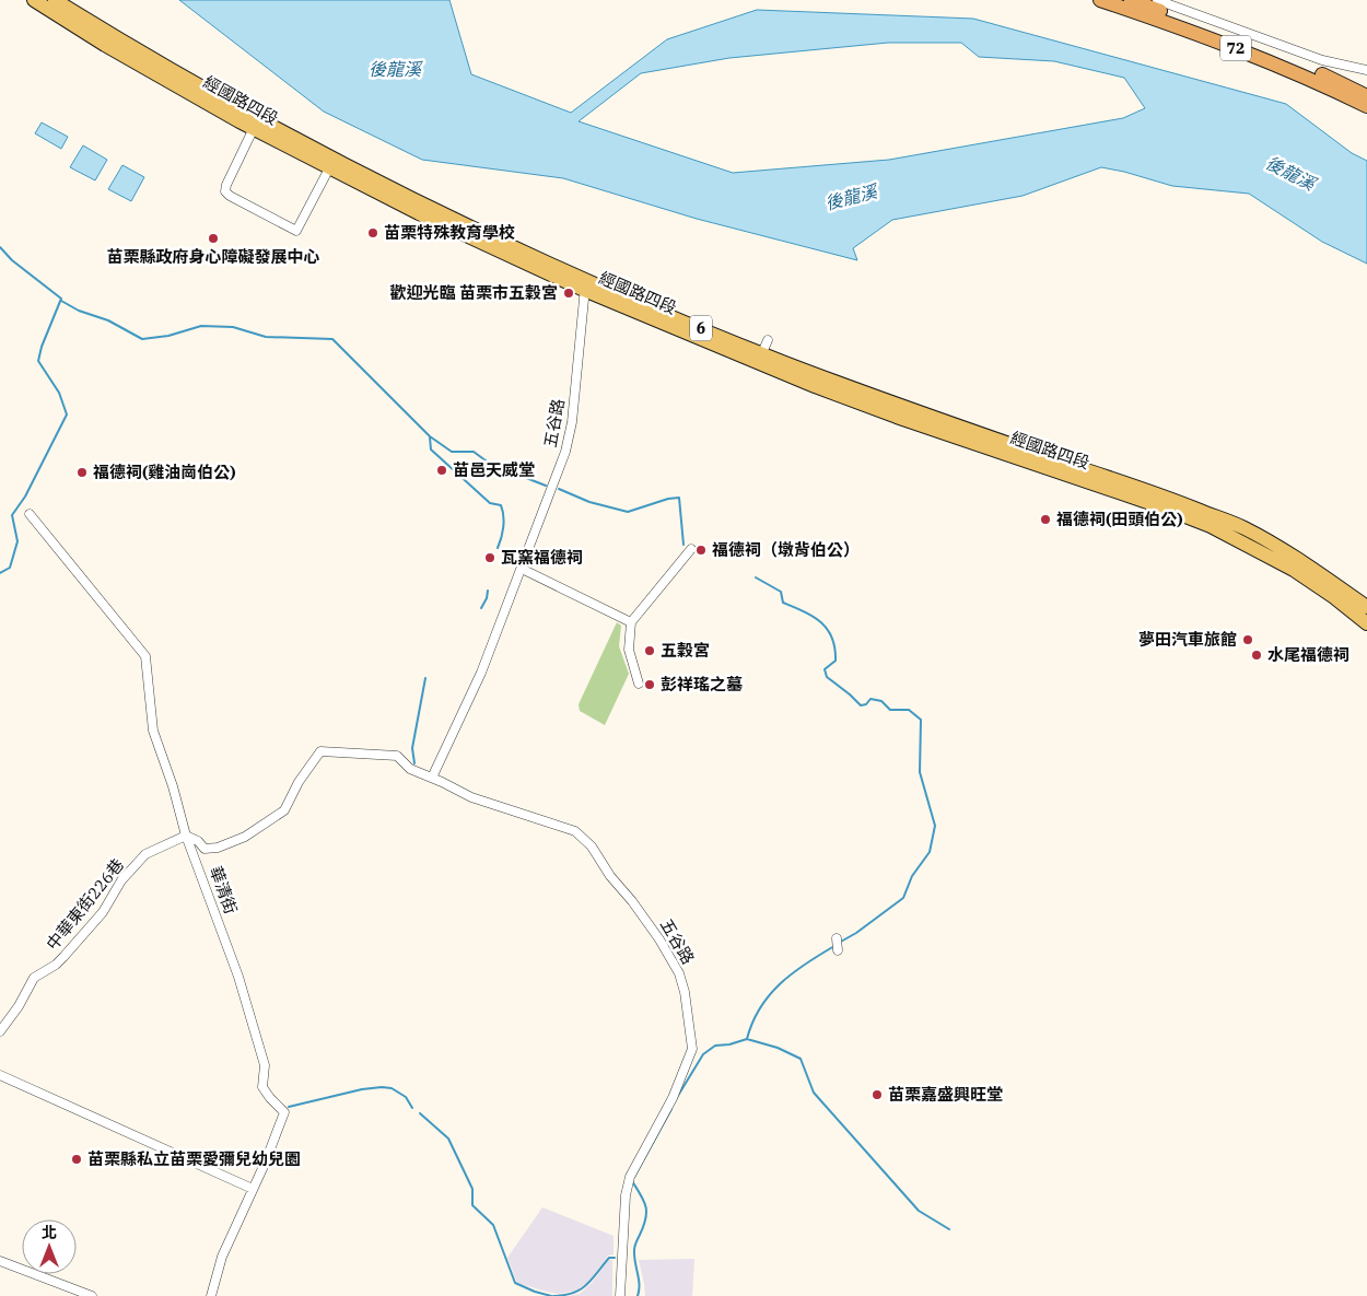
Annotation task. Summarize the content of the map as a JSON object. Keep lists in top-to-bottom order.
{
  "streets": {
    "highway": ["72"],
    "main road": ["經國路四段", "6"],
    "street": ["五谷路", "華清街", "中華東街226巷"]
  },
  "crossings": [
    ["經國路四段", "五谷路"],
    ["五谷路", "華清街"],
    ["五谷路", "中華東街226巷"],
    ["華清街", "中華東街226巷"]
  ],
  "water": ["後龍溪"],
  "places": [
    "苗栗特殊教育學校",
    "苗栗縣政府身心障礙發展中心",
    "歡迎光臨 苗栗市五穀宮",
    "苗邑天威堂",
    "福德祠(雞油崗伯公)",
    "福德祠(田頭伯公)",
    "福德祠（墩背伯公）",
    "瓦窯福德祠",
    "夢田汽車旅館",
    "五穀宮",
    "水尾福德祠",
    "彭祥瑤之墓",
    "苗栗嘉盛興旺堂",
    "苗栗縣私立苗栗愛彌兒幼兒園"
  ],
  "north": "top"
}
